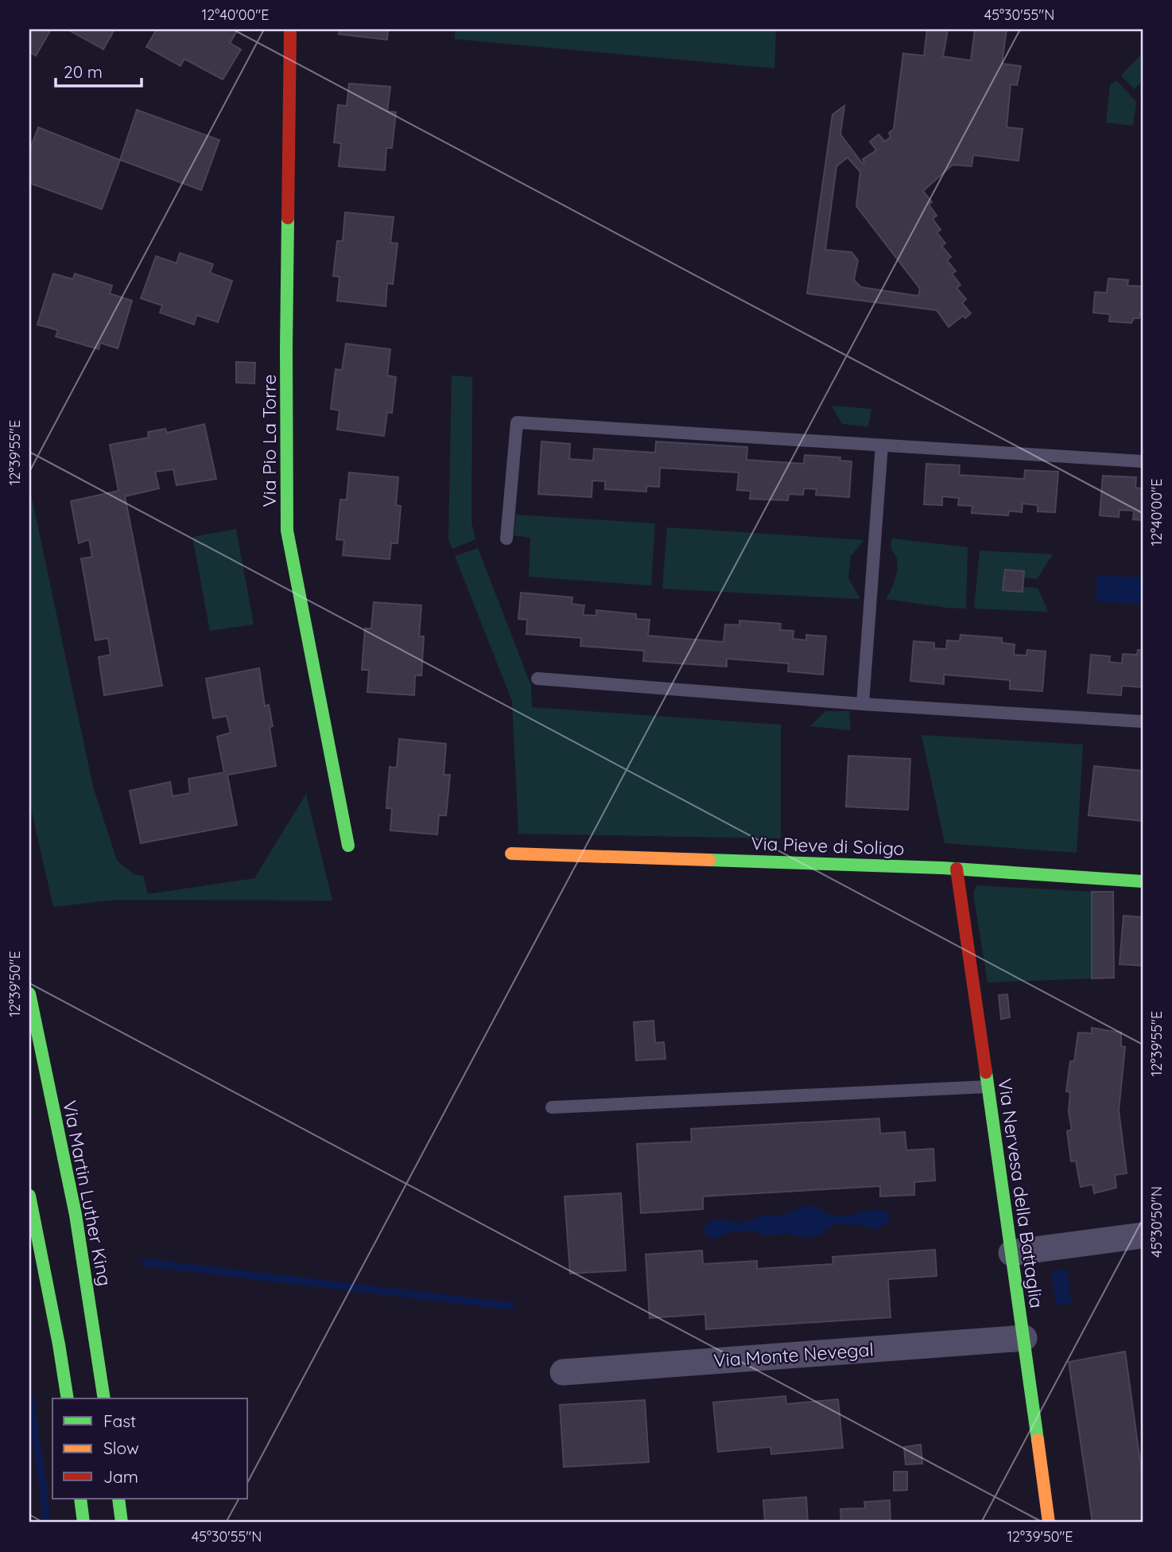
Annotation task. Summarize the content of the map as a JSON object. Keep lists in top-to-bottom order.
{
  "streets": {
    "street": [
      "Via Pio La Torre",
      "Via Pieve di Soligo",
      "Via Martin Luther King",
      "Via Nervesa della Battaglia",
      "Via Monte Nevegal"
    ]
  },
  "crossings": [
    ["Via Pieve di Soligo", "Via Nervesa della Battaglia"],
    ["Via Nervesa della Battaglia", "Via Monte Nevegal"]
  ],
  "legend": ["Fast", "Slow", "Jam"],
  "scale_bar": "20 m",
  "coordinates": [
    "12°40'00\"E",
    "45°30'55\"N",
    "12°39'55\"E",
    "12°39'50\"E",
    "45°30'50\"N"
  ]
}
